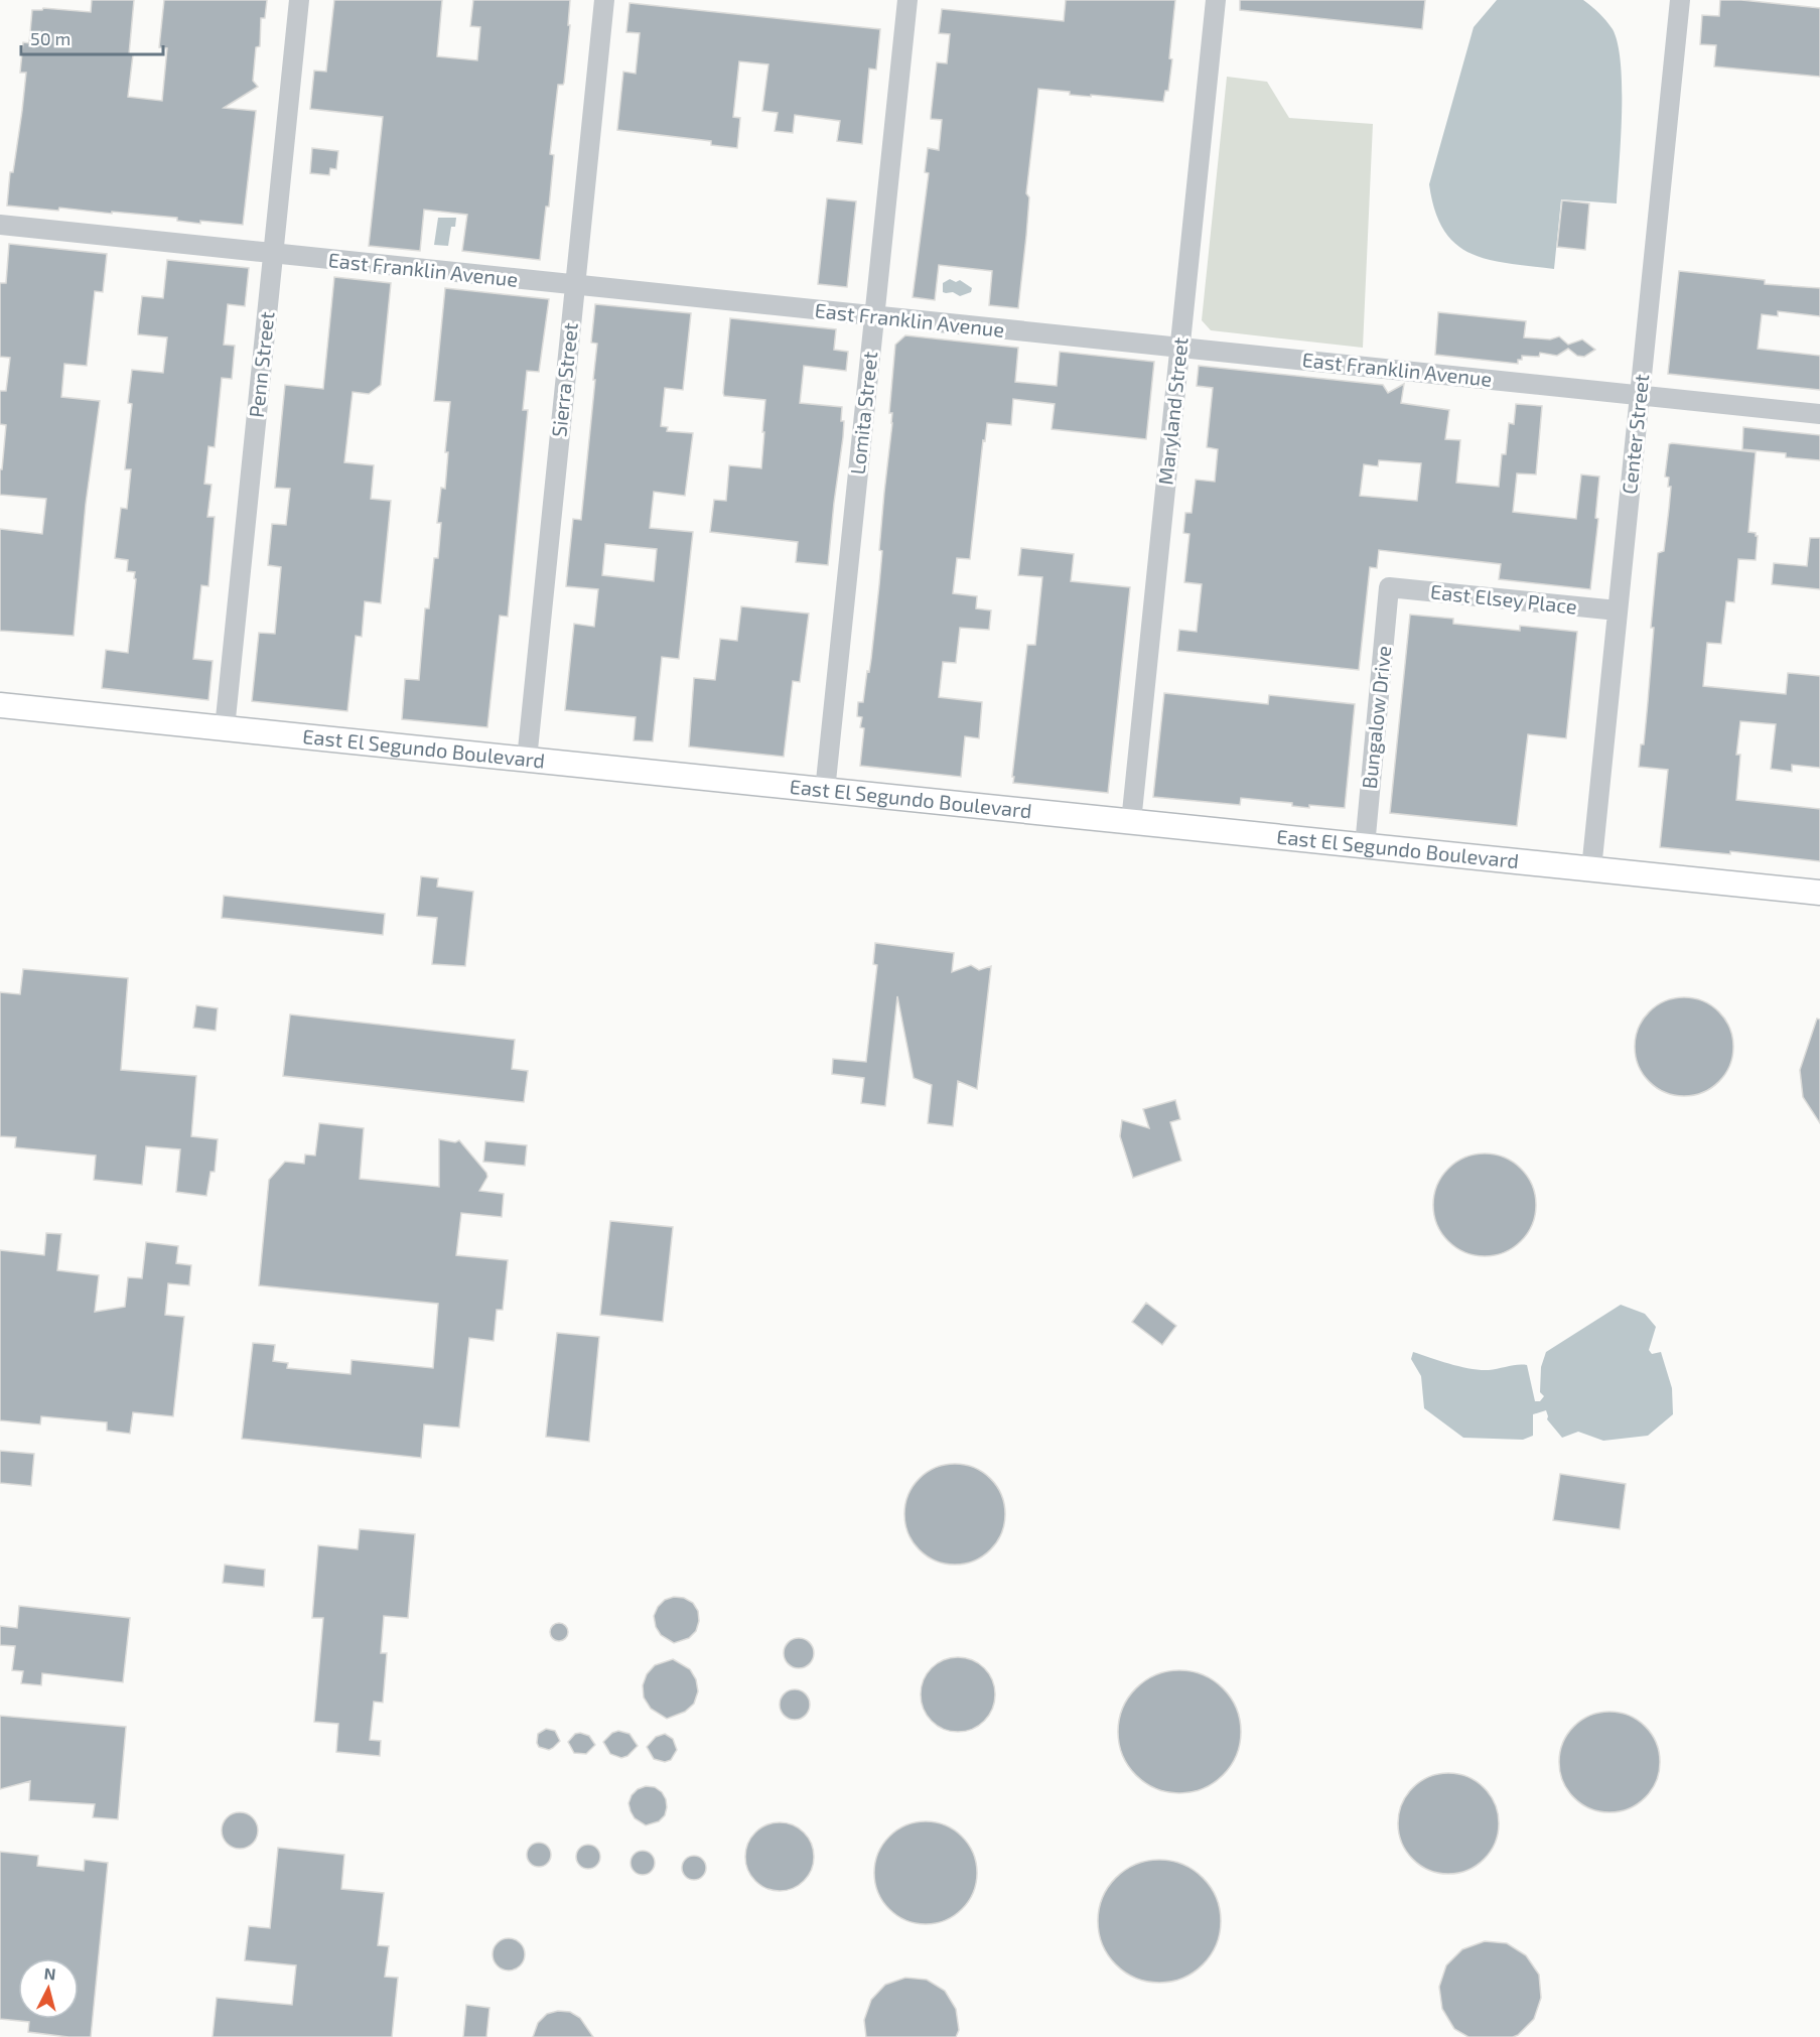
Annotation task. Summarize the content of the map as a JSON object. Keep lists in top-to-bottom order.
{
  "streets": {
    "main road": ["East El Segundo Boulevard"],
    "street": [
      "East Franklin Avenue",
      "Penn Street",
      "Sierra Street",
      "Maryland Street",
      "Lomita Street",
      "Center Street",
      "East Elsey Place",
      "Bungalow Drive"
    ]
  },
  "crossings": [
    ["East Franklin Avenue", "Penn Street"],
    ["East Franklin Avenue", "Sierra Street"],
    ["East Franklin Avenue", "Maryland Street"],
    ["East Franklin Avenue", "Lomita Street"],
    ["East Franklin Avenue", "Center Street"],
    ["Penn Street", "East El Segundo Boulevard"],
    ["Sierra Street", "East El Segundo Boulevard"],
    ["Maryland Street", "East El Segundo Boulevard"],
    ["Lomita Street", "East El Segundo Boulevard"],
    ["Center Street", "East Elsey Place"],
    ["Center Street", "East El Segundo Boulevard"],
    ["East Elsey Place", "Bungalow Drive"],
    ["Bungalow Drive", "East El Segundo Boulevard"]
  ],
  "scale_bar": "50 m",
  "north": "top"
}
